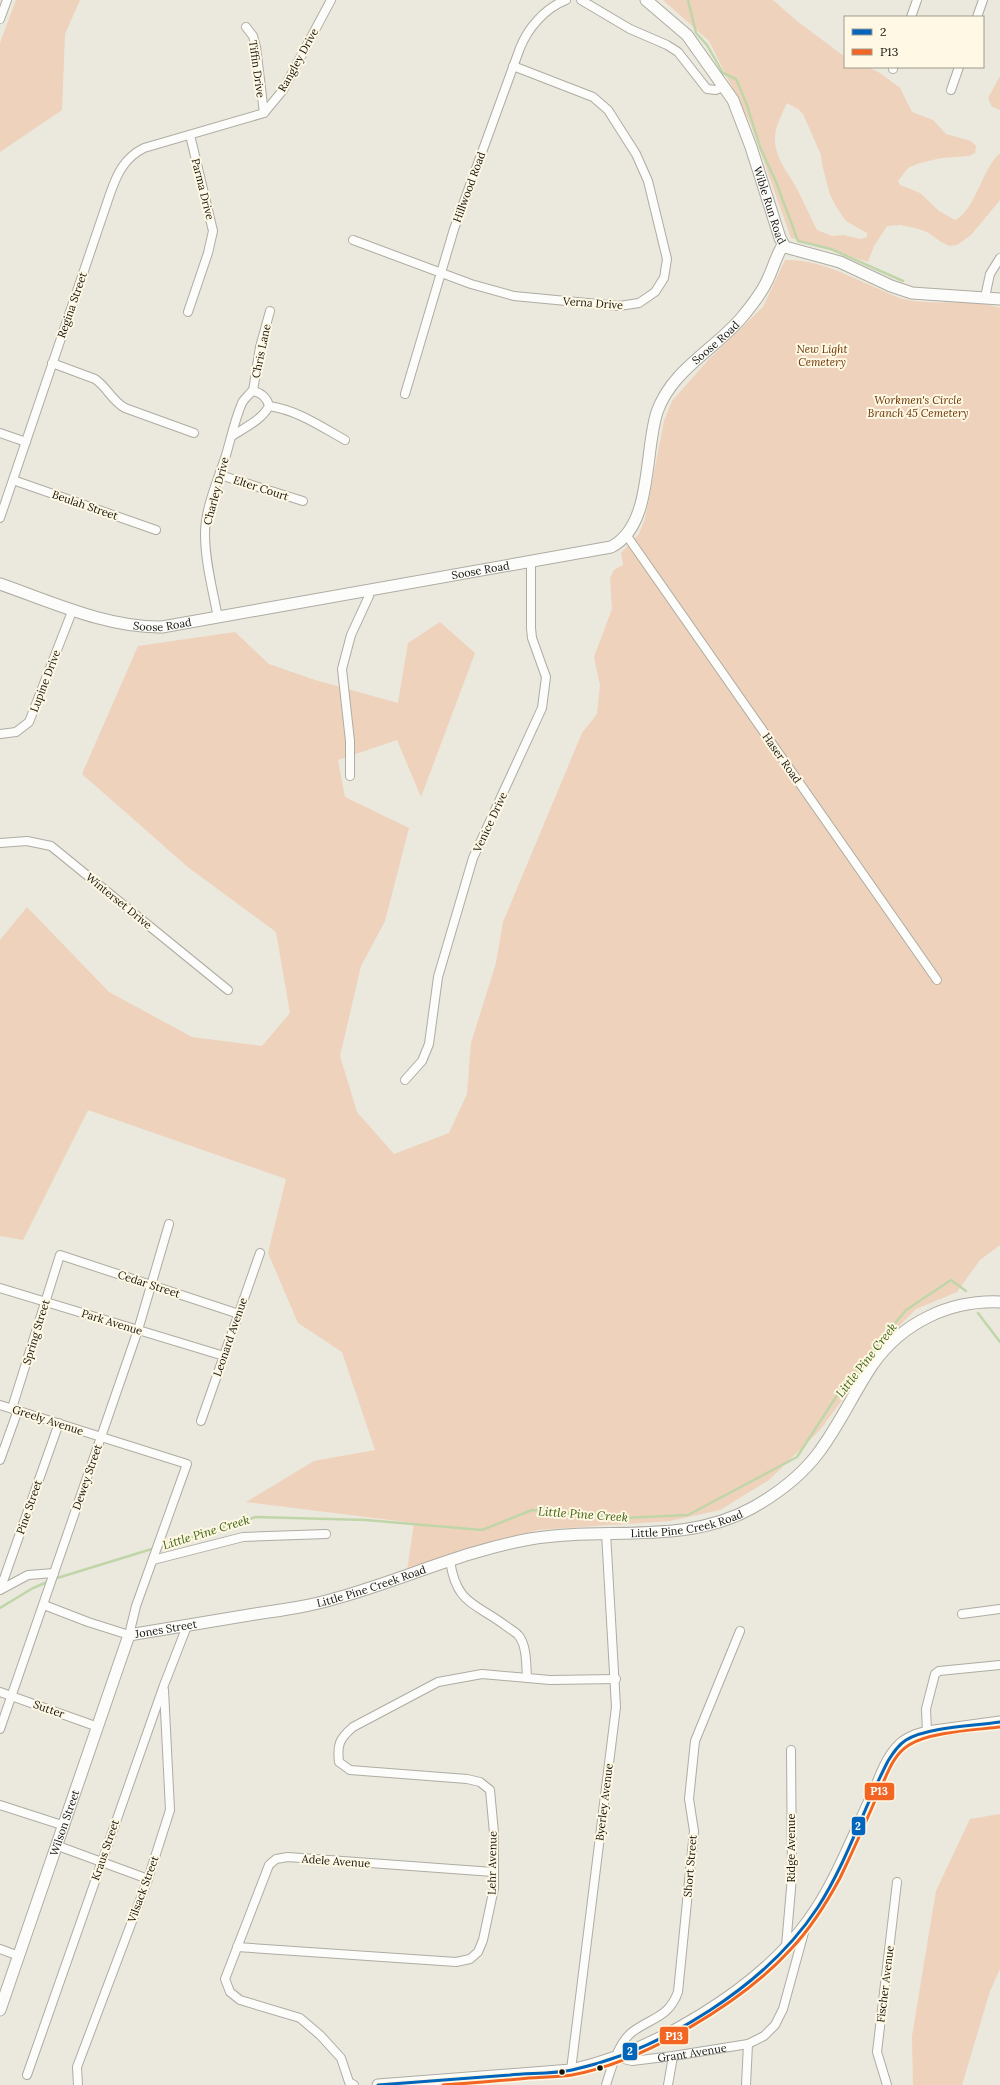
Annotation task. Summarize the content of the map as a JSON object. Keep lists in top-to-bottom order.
{
  "streets": {
    "street": [
      "Rangley Drive",
      "Tiffin Drive",
      "Hillwood Road",
      "Parma Drive",
      "Wible Run Road",
      "Verna Drive",
      "Regina Street",
      "Soose Road",
      "Chris Lane",
      "Elter Court",
      "Charley Drive",
      "Beulah Street",
      "Lupine Drive",
      "Haser Road",
      "Venice Drive",
      "Winterset Drive",
      "Cedar Street",
      "Park Avenue",
      "Spring Street",
      "Leonard Avenue",
      "Greely Avenue",
      "Dewey Street",
      "Pine Street",
      "Little Pine Creek Road",
      "Jones Street",
      "Sutter",
      "Byerley Avenue",
      "Wilson Street",
      "Ridge Avenue",
      "Kraus Street",
      "Adele Avenue",
      "Lehr Avenue",
      "Short Street",
      "Vilsack Street",
      "Fischer Avenue",
      "Grant Avenue"
    ]
  },
  "crossings": [
    ["Rangley Drive", "Tiffin Drive"],
    ["Hillwood Road", "Verna Drive"],
    ["Parma Drive", "Regina Street"],
    ["Wible Run Road", "Soose Road"],
    ["Regina Street", "Beulah Street"],
    ["Soose Road", "Charley Drive"],
    ["Soose Road", "Lupine Drive"],
    ["Soose Road", "Haser Road"],
    ["Soose Road", "Venice Drive"],
    ["Chris Lane", "Charley Drive"],
    ["Elter Court", "Charley Drive"],
    ["Cedar Street", "Spring Street"],
    ["Cedar Street", "Leonard Avenue"],
    ["Cedar Street", "Dewey Street"],
    ["Park Avenue", "Spring Street"],
    ["Park Avenue", "Leonard Avenue"],
    ["Park Avenue", "Dewey Street"],
    ["Spring Street", "Greely Avenue"],
    ["Greely Avenue", "Dewey Street"],
    ["Greely Avenue", "Pine Street"],
    ["Dewey Street", "Jones Street"],
    ["Dewey Street", "Sutter"],
    ["Little Pine Creek Road", "Jones Street"],
    ["Little Pine Creek Road", "Byerley Avenue"],
    ["Jones Street", "Wilson Street"],
    ["Jones Street", "Kraus Street"],
    ["Sutter", "Wilson Street"],
    ["Byerley Avenue", "Lehr Avenue"],
    ["Kraus Street", "Vilsack Street"],
    ["Adele Avenue", "Lehr Avenue"],
    ["Short Street", "Grant Avenue"]
  ],
  "water": ["Little Pine Creek"],
  "parks": ["New Light Cemetery", "Workmen's Circle Branch 45 Cemetery"],
  "lines": ["transit line 2", "transit line P13"],
  "legend": ["2", "P13"]
}
